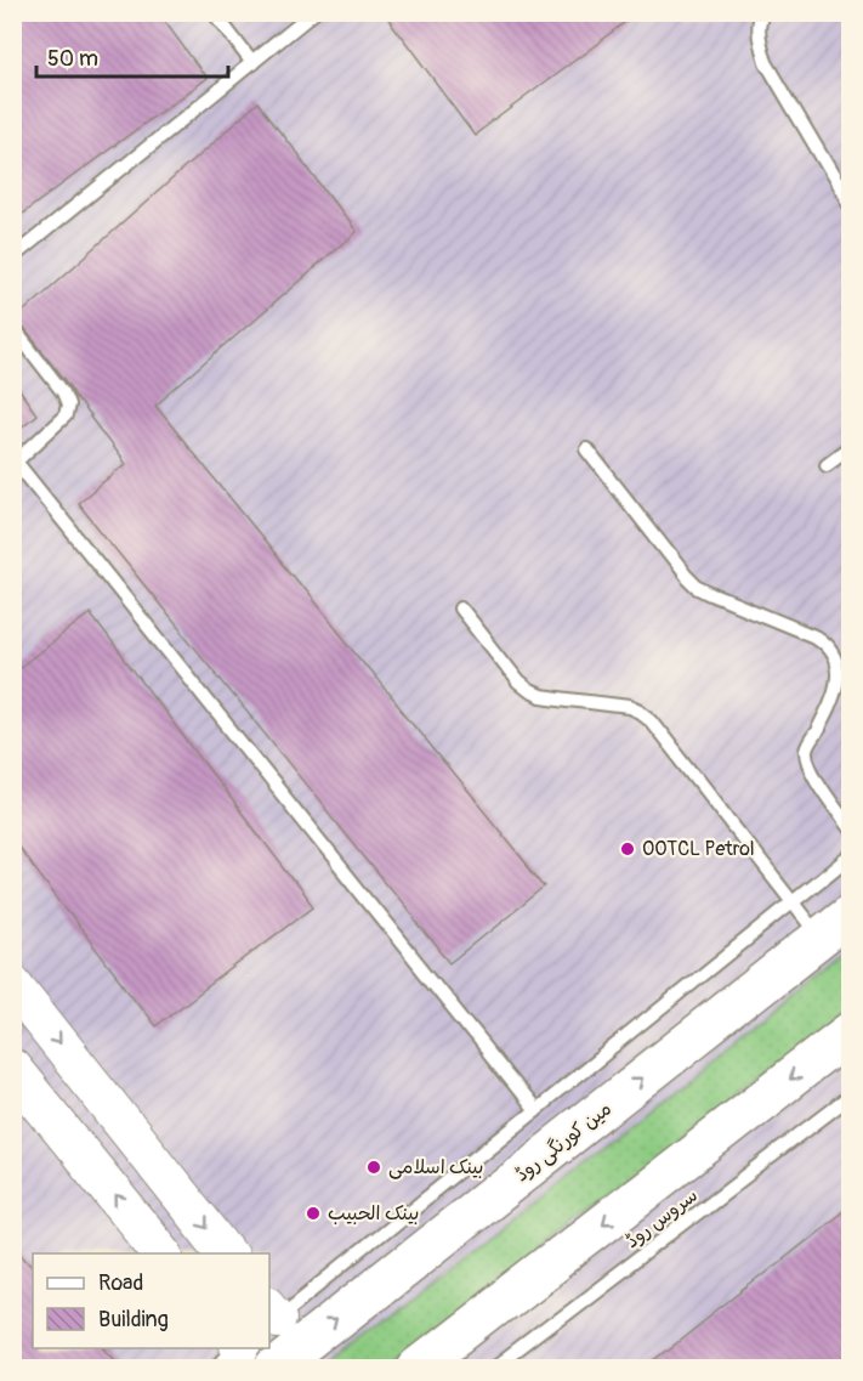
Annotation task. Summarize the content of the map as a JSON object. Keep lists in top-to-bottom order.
{
  "streets": {
    "main road": ["مین کورنگی روڈ"],
    "lane": ["سروس روڈ"]
  },
  "places": ["OOTCL Petrol", "بینک اسلامی", "بينک الحبيب"],
  "legend": ["Road", "Building"],
  "scale_bar": "50 m"
}
